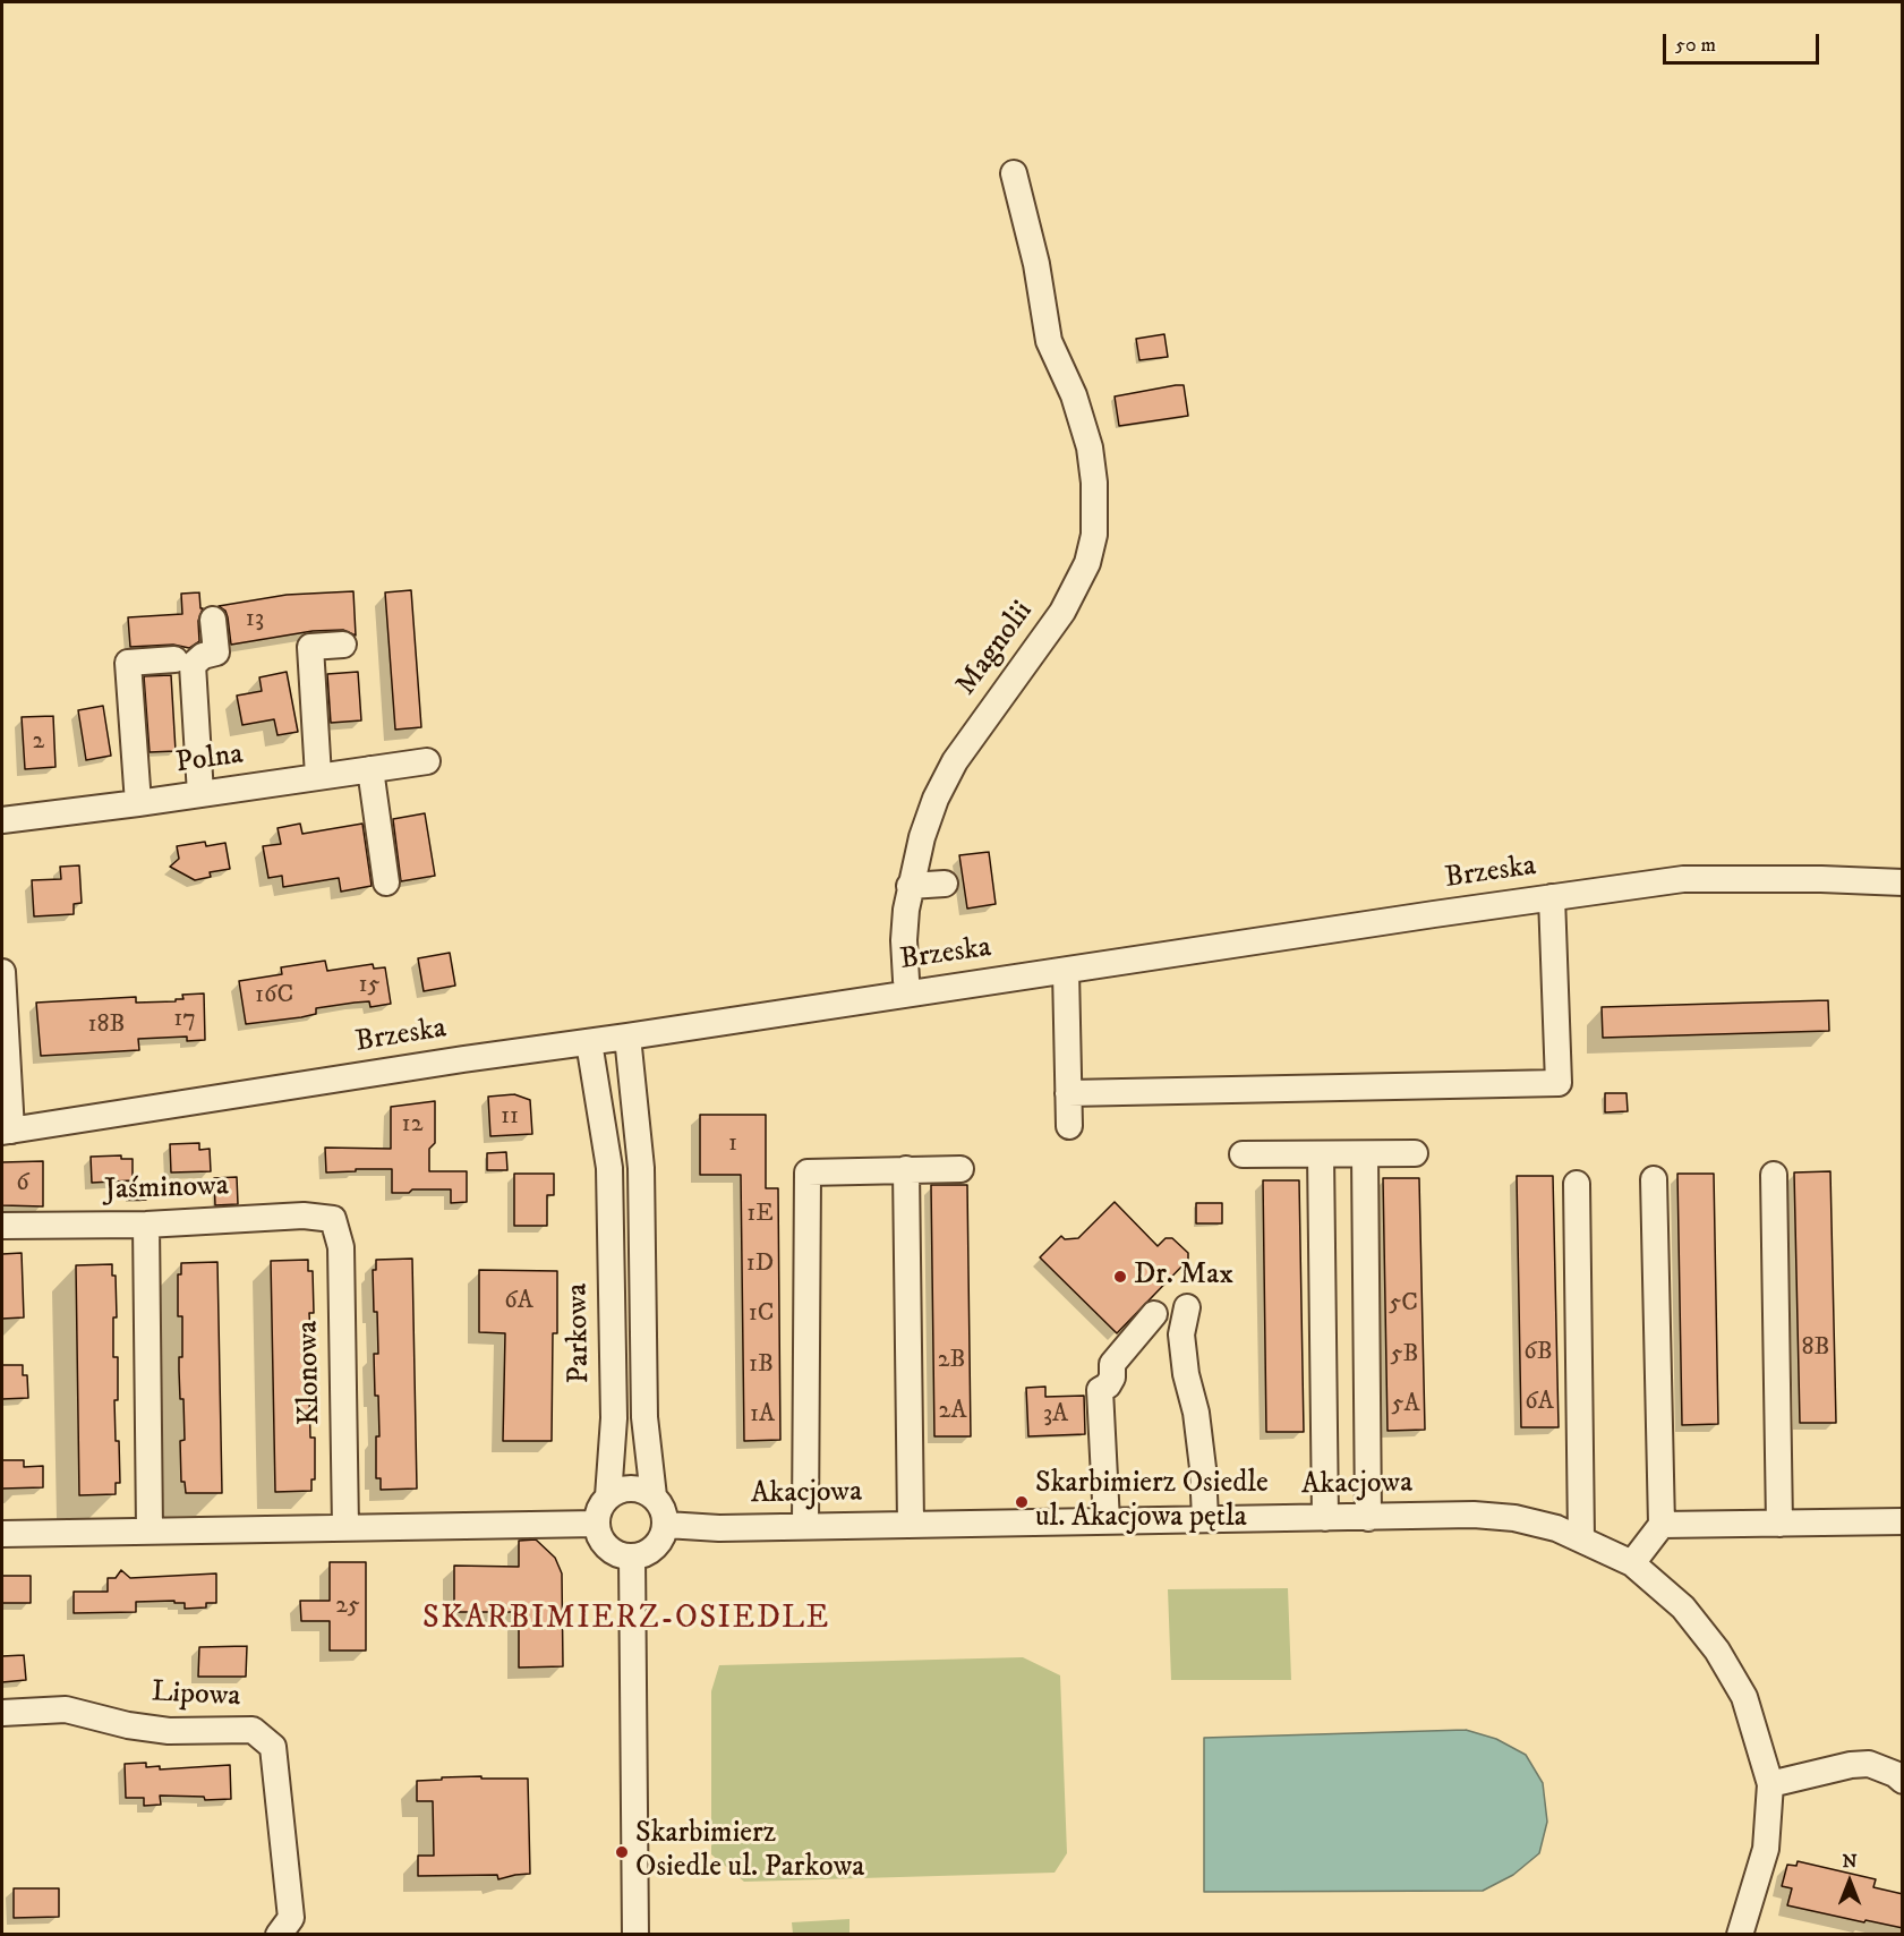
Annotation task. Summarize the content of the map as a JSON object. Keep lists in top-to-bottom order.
{
  "streets": {
    "street": [
      "Magnolii",
      "Polna",
      "Brzeska",
      "Jaśminowa",
      "Parkowa",
      "Klonowa",
      "Akacjowa",
      "Lipowa"
    ]
  },
  "crossings": [
    ["Magnolii", "Brzeska"],
    ["Brzeska", "Parkowa"],
    ["Jaśminowa", "Klonowa"],
    ["Parkowa", "Akacjowa"]
  ],
  "districts": ["SKARBIMIERZ-OSIEDLE"],
  "places": ["Dr. Max", "Skarbimierz Osiedle ul. Akacjowa pętla", "Skarbimierz Osiedle ul. Parkowa"],
  "house_numbers": [
    "13",
    "2",
    "15",
    "16C",
    "17",
    "18B",
    "11",
    "12",
    "1",
    "6",
    "1E",
    "1D",
    "6A",
    "5C",
    "1C",
    "8B",
    "6B",
    "5B",
    "2B",
    "1B",
    "6A",
    "5A",
    "2A",
    "1A",
    "3A",
    "25"
  ],
  "scale_bar": "50 m",
  "north": "top"
}
